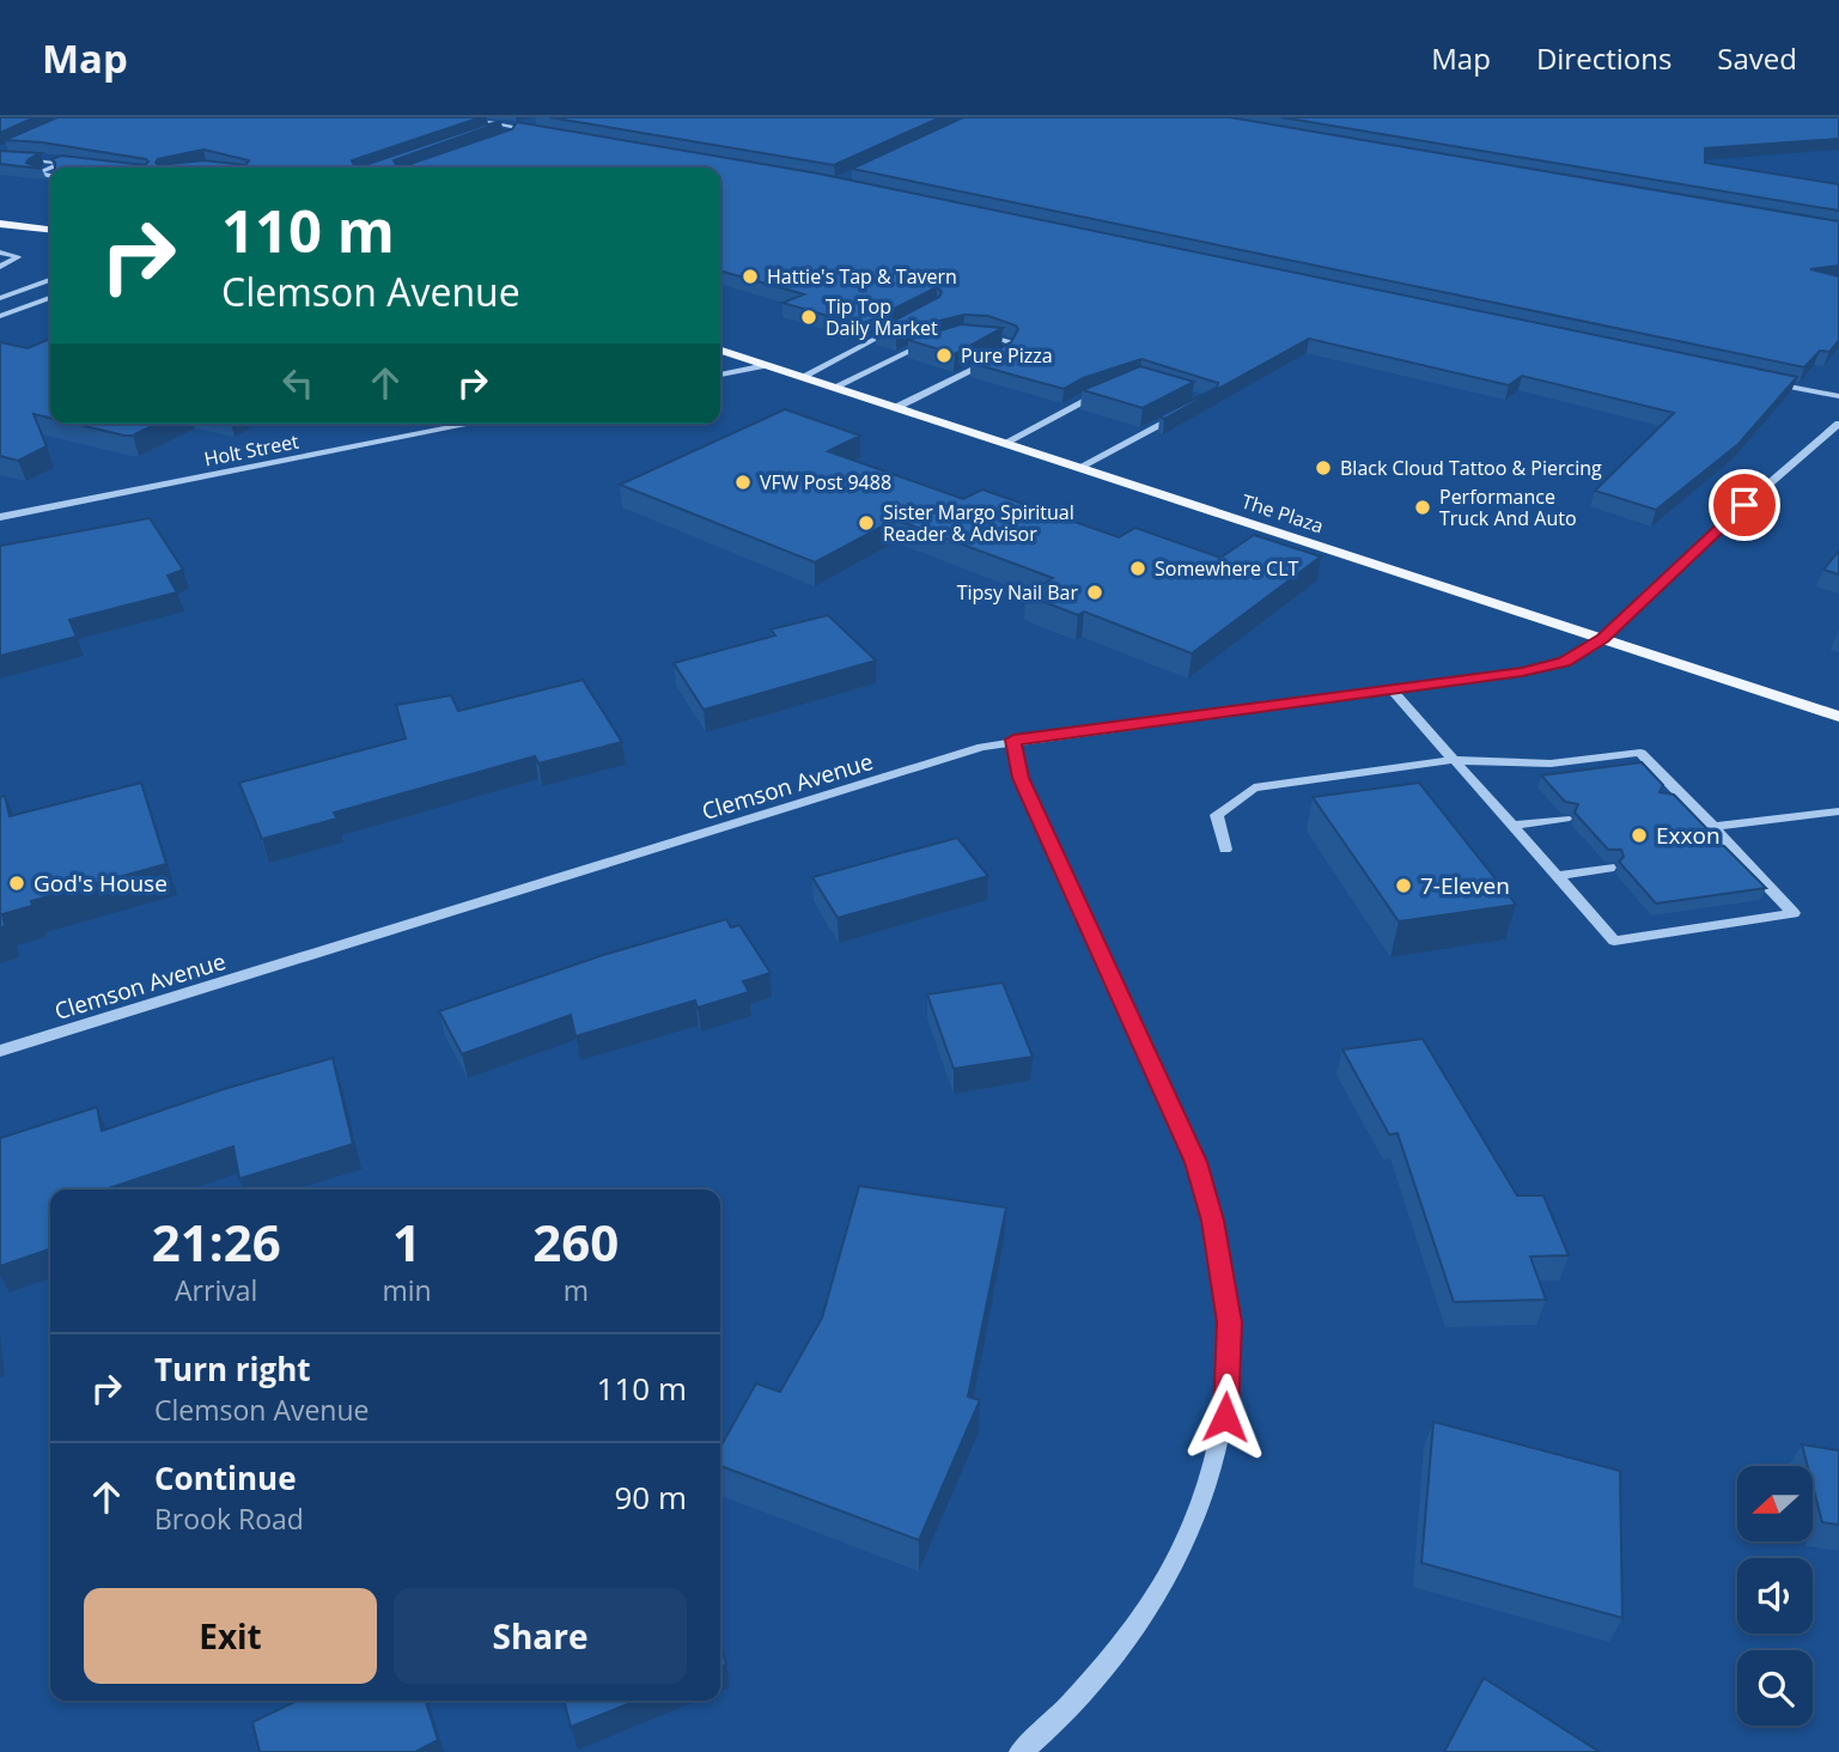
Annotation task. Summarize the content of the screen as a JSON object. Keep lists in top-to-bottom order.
{
  "streets": {
    "main road": ["The Plaza"],
    "street": ["Holt Street", "Clemson Avenue"]
  },
  "crossings": [
    ["The Plaza", "Clemson Avenue"]
  ],
  "places": [
    "Hattie's Tap & Tavern",
    "Tip Top Daily Market",
    "Pure Pizza",
    "Black Cloud Tattoo & Piercing",
    "VFW Post 9488",
    "Performance Truck And Auto",
    "Sister Margo Spiritual Reader & Advisor",
    "Somewhere CLT",
    "Tipsy Nail Bar",
    "Exxon",
    "God's House",
    "7-Eleven"
  ],
  "north": "left",
  "page": {
    "header": "Map",
    "nav": ["Map", "Directions", "Saved"],
    "turn": ["110 m", "Clemson Avenue"],
    "eta": [
      "21:26",
      "Arrival",
      "1",
      "min",
      "260",
      "m"
    ],
    "list": [
      {
        "name": "Turn right",
        "note": "Clemson Avenue",
        "value": "110 m"
      },
      {
        "name": "Continue",
        "note": "Brook Road",
        "value": "90 m"
      }
    ],
    "buttons": ["Exit", "Share"]
  }
}
